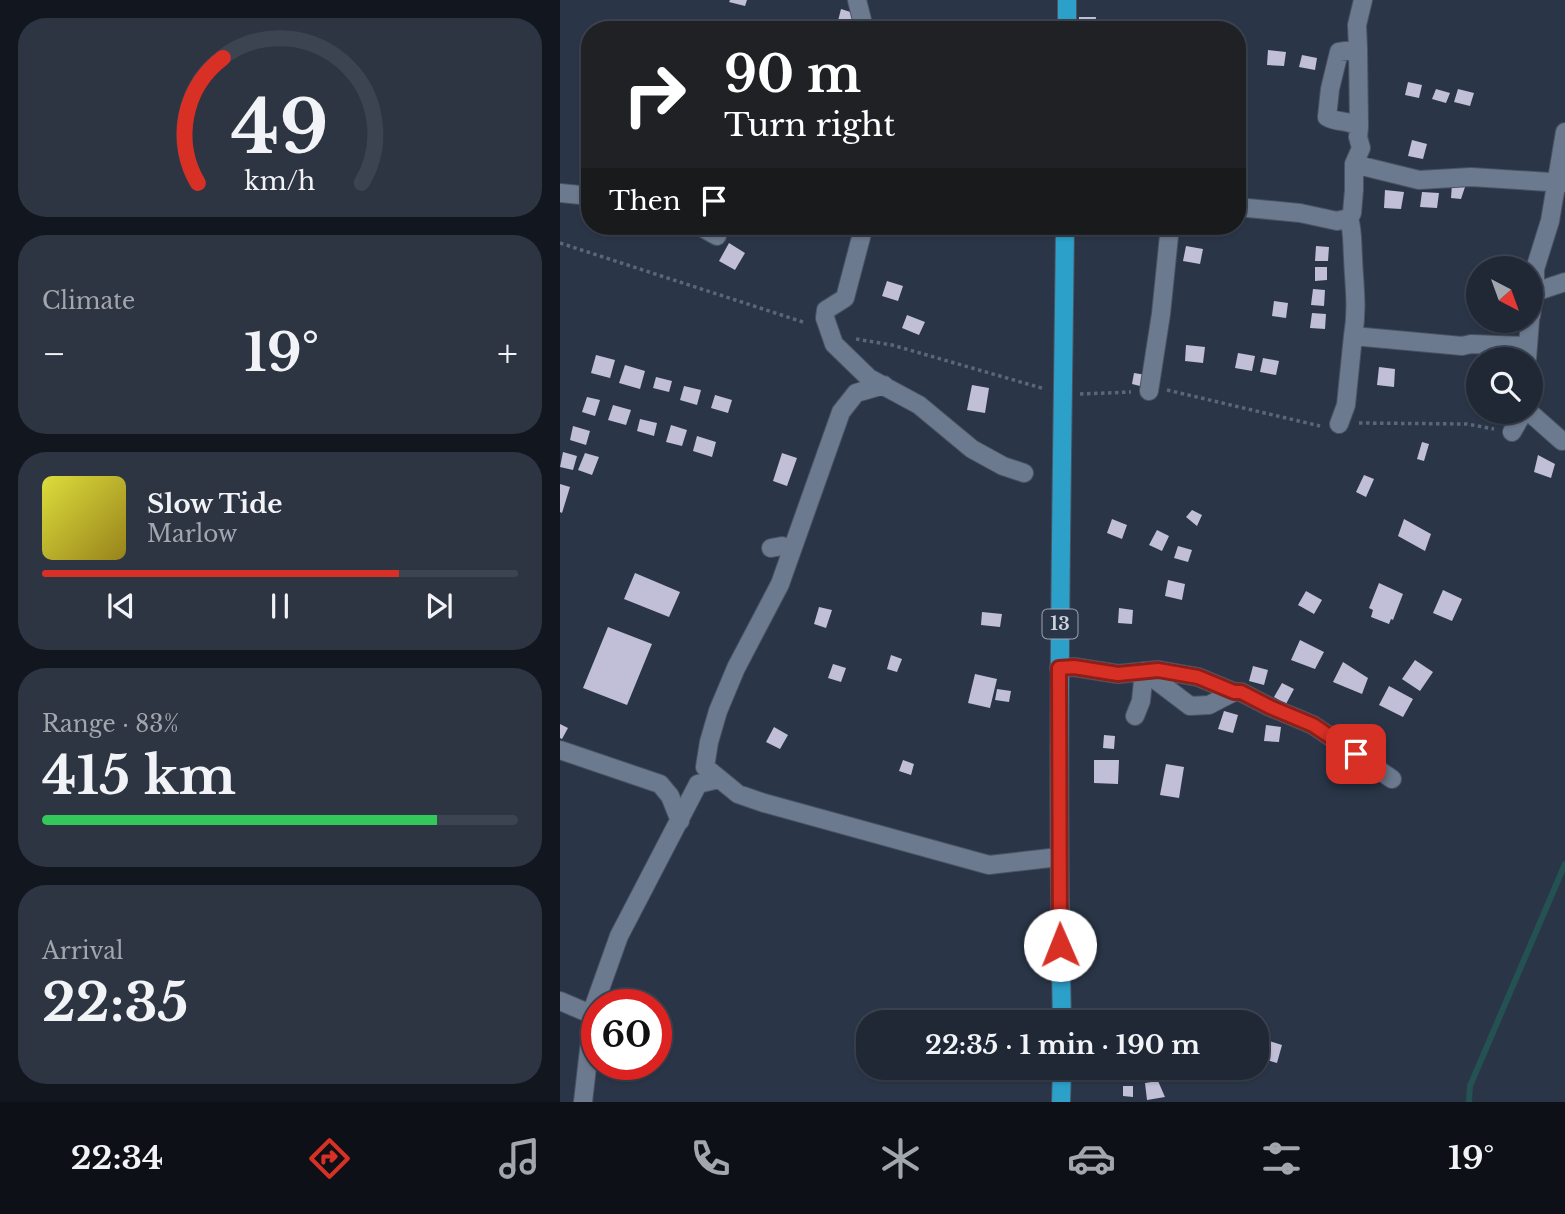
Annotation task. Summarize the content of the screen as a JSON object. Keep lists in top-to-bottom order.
{
  "streets": {
    "main road": ["13"]
  },
  "north": "bottom right",
  "page": {
    "turn": ["90 m", "Turn right"],
    "then": "Then",
    "tile": [
      "Climate",
      ["Range · 83%", "415 km"],
      ["Arrival", "22:35"]
    ],
    "heat": ["−", "19°", "+"],
    "song": ["Slow Tide", "Marlow"],
    "limit": "60",
    "trip": "22:35 · 1 min · 190 m",
    "tabs": ["22:34", "19°"],
    "gauge": ["49", "km/h"]
  }
}
